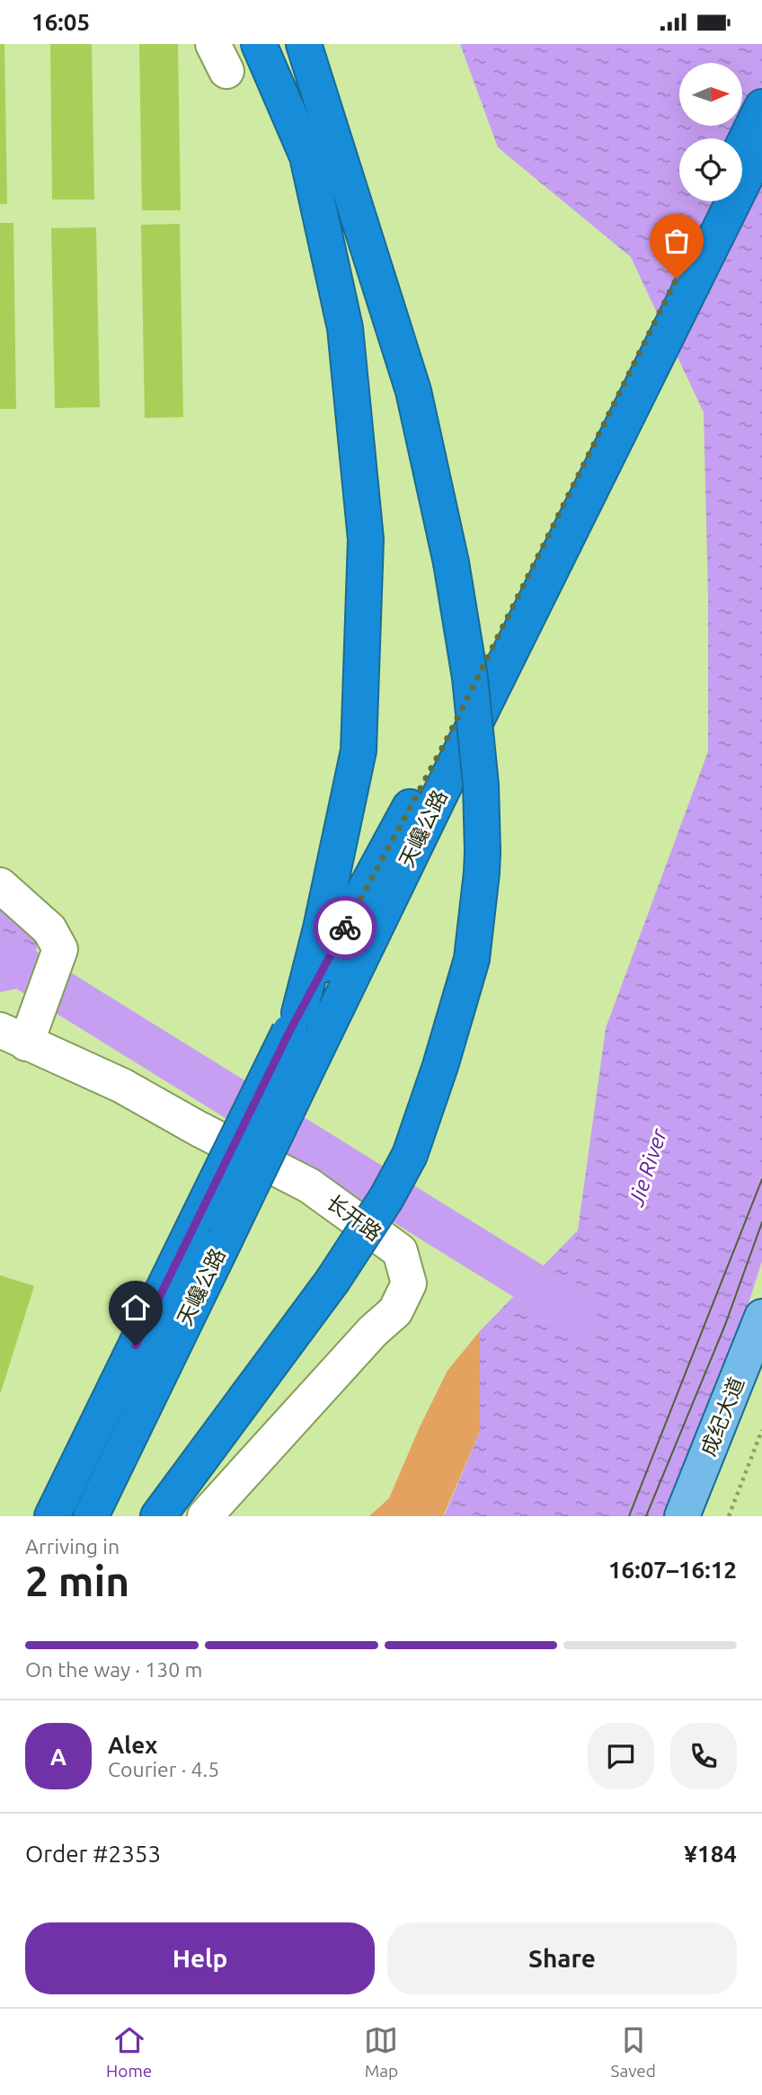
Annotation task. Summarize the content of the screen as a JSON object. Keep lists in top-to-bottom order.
{
  "streets": {
    "highway": ["天巉公路"],
    "main road": ["成纪大道"],
    "street": ["长开路"]
  },
  "water": ["Jie River"],
  "north": "right",
  "page": {
    "status": "16:05",
    "heading": ["2 min", "Arriving in", "16:07–16:12"],
    "panel": [
      "Alex",
      "Courier · 4.5",
      "Order #2353",
      "¥184"
    ],
    "bar": "On the way · 130 m",
    "round": "A",
    "buttons": ["Help", "Share"],
    "tabs": ["Home", "Map", "Saved"]
  }
}
